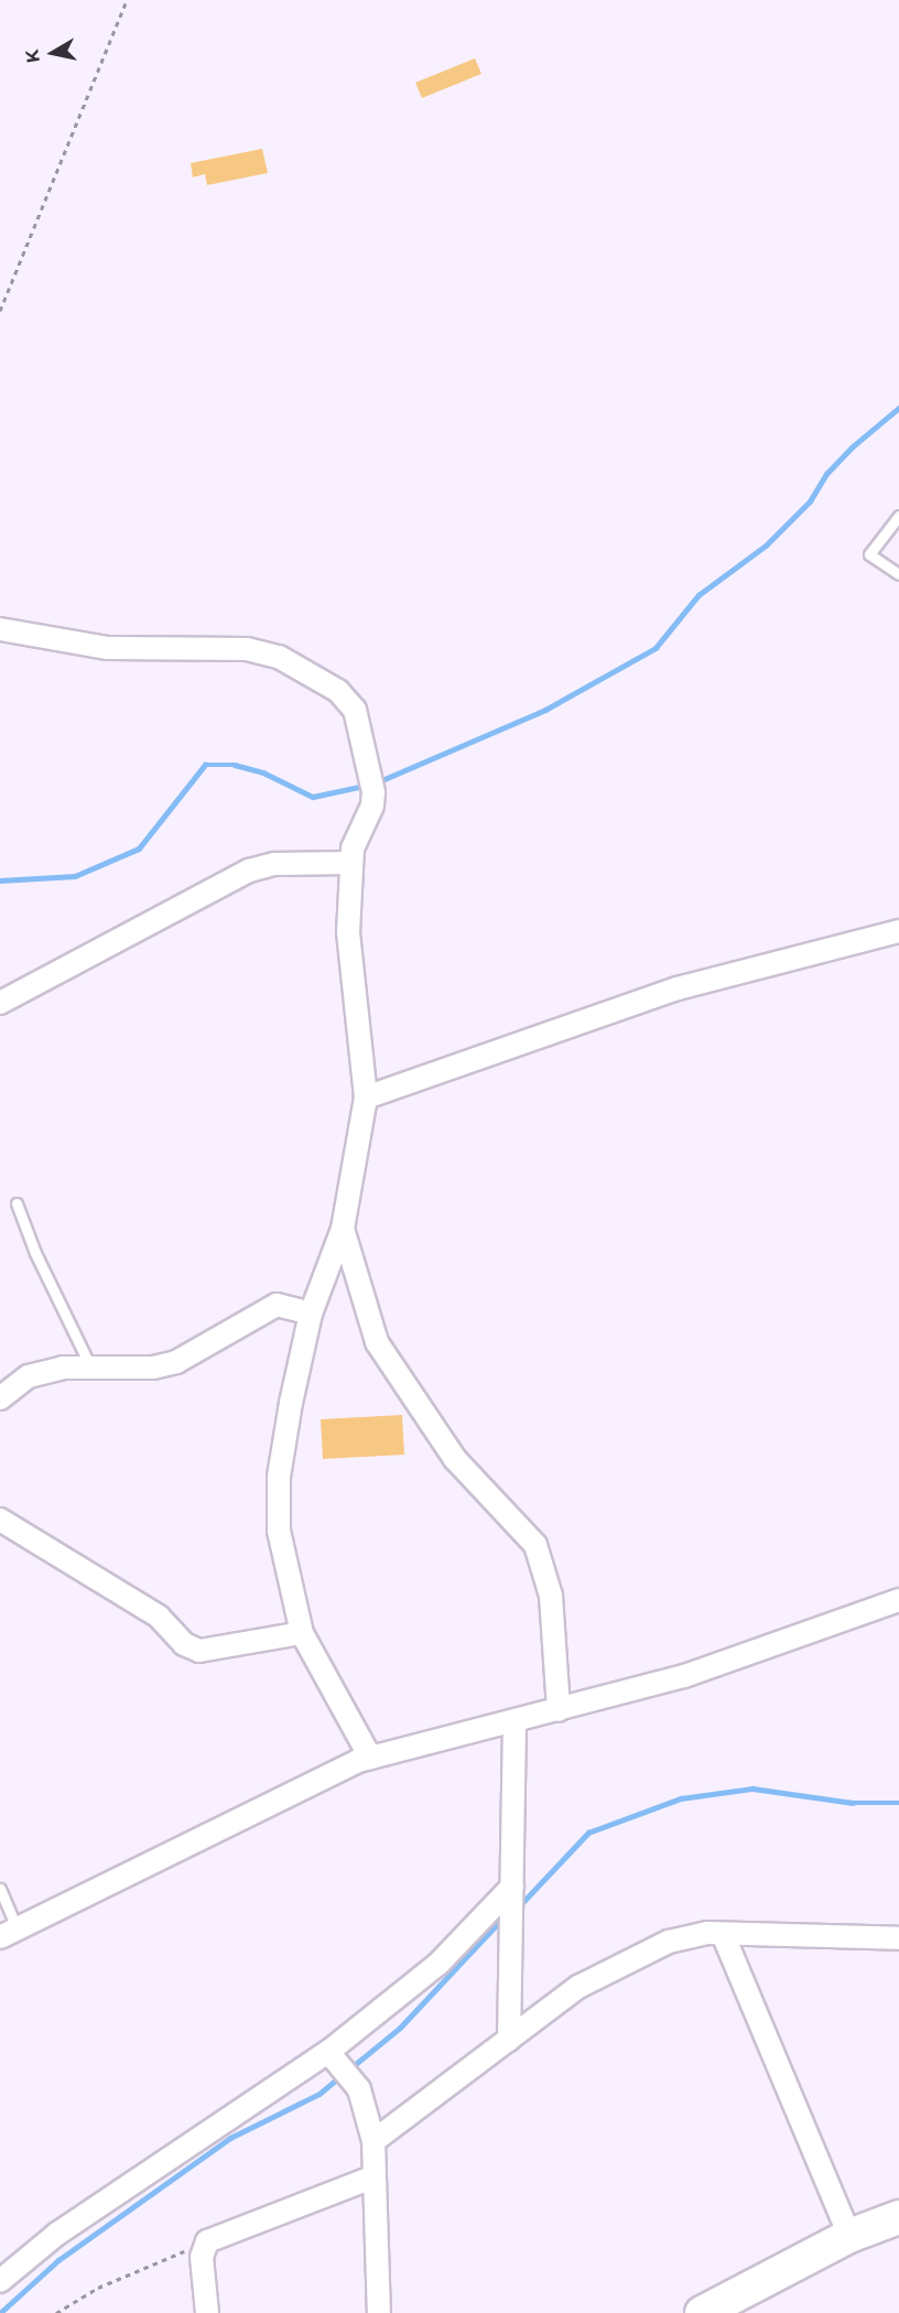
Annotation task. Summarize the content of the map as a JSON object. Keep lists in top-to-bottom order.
{
  "north": "left"
}
